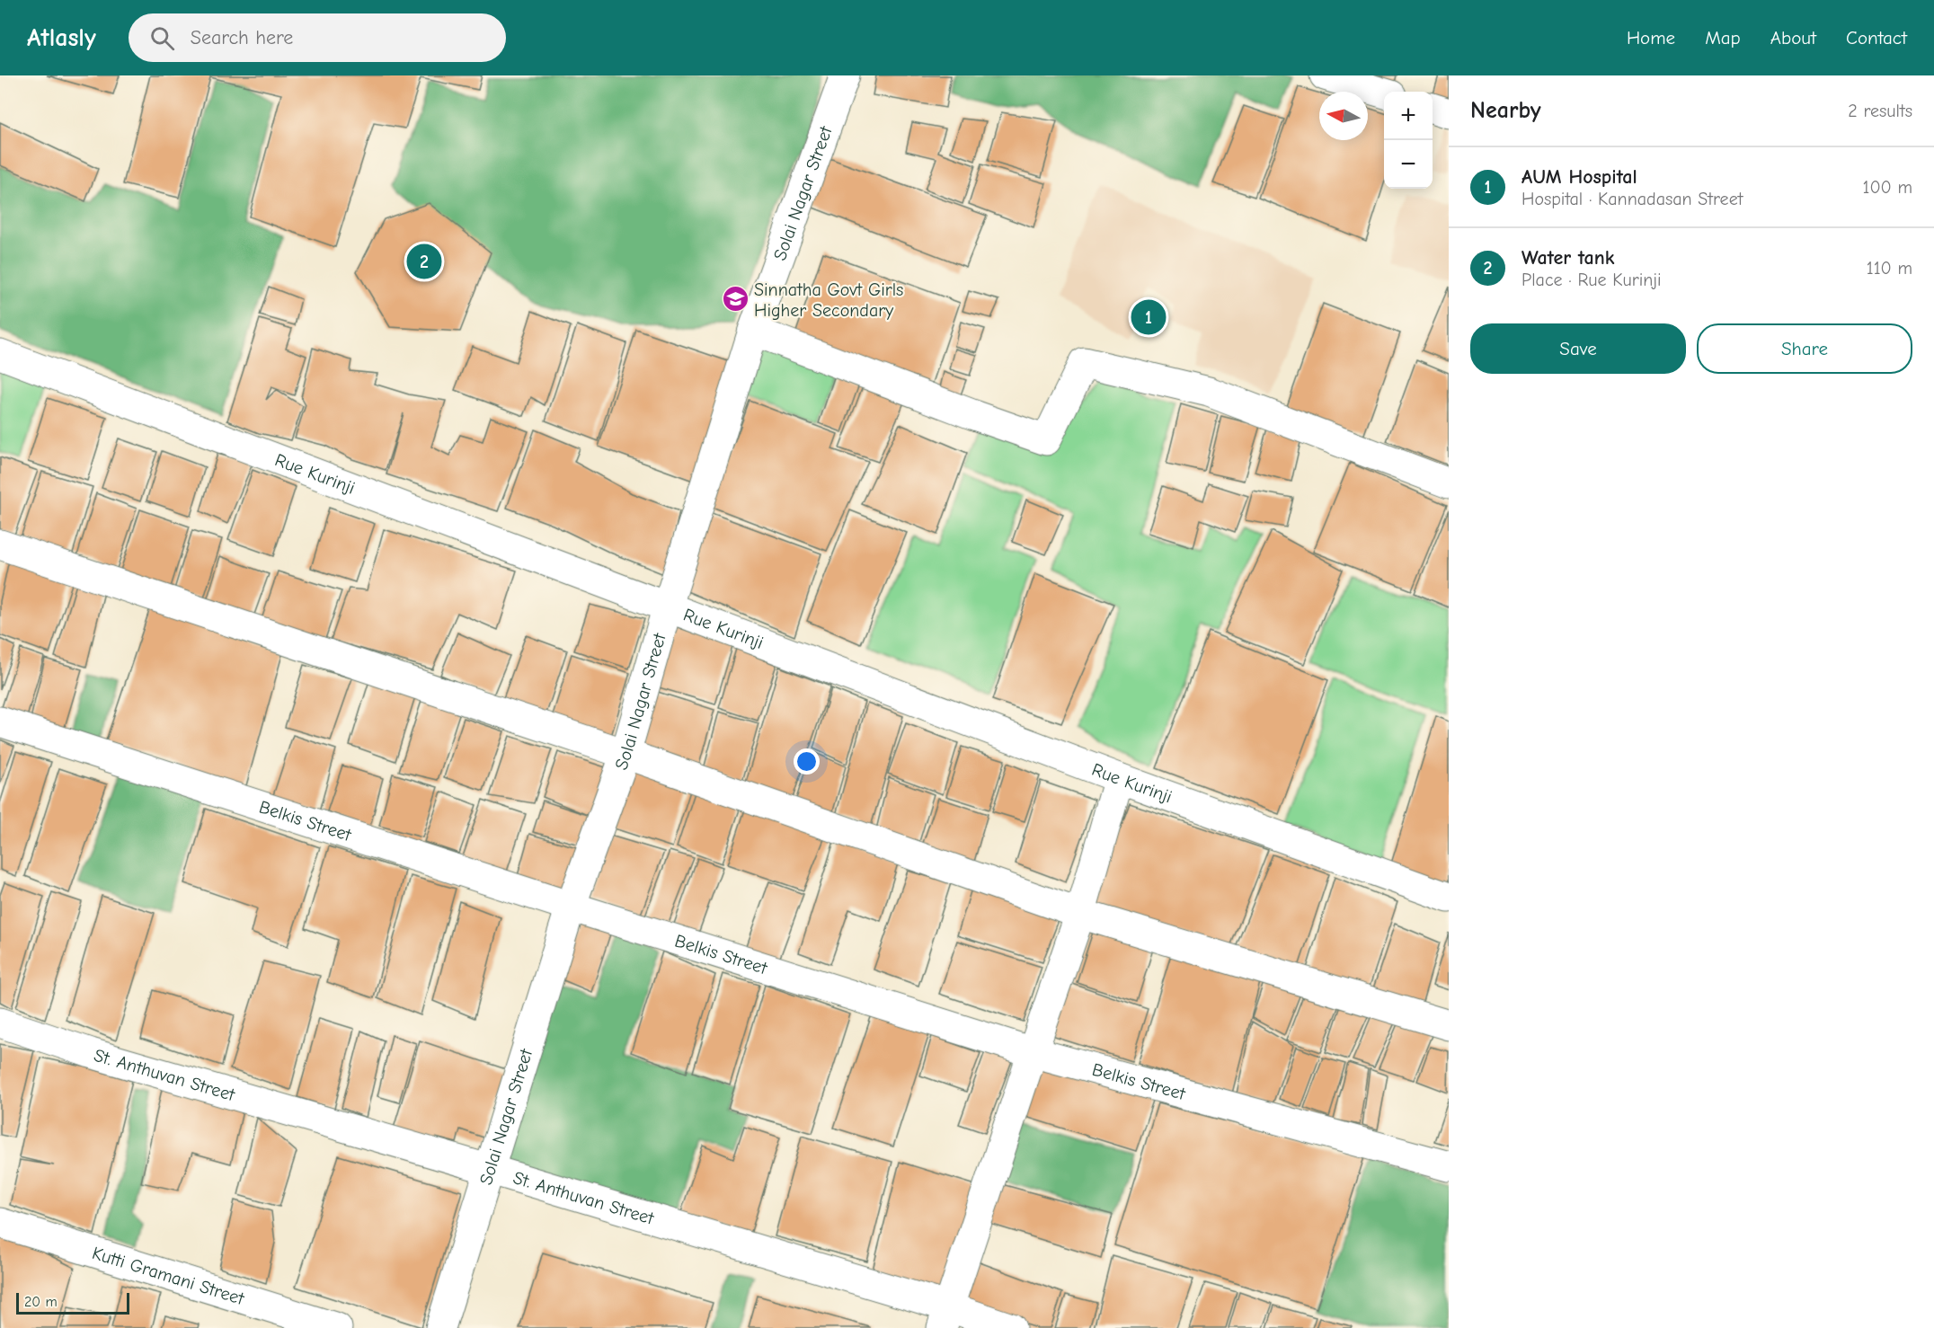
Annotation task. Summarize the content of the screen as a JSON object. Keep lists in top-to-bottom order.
{
  "streets": {
    "street": [
      "Solai Nagar Street",
      "Rue Kurinji",
      "Belkis Street",
      "St. Anthuvan Street",
      "Kutti Gramani Street"
    ]
  },
  "crossings": [
    ["Solai Nagar Street", "Rue Kurinji"],
    ["Solai Nagar Street", "Belkis Street"],
    ["Solai Nagar Street", "St. Anthuvan Street"]
  ],
  "places": {
    "school or university": ["Sinnatha Govt Girls Higher Secondary"]
  },
  "scale_bar": "20 m",
  "north": "left",
  "page": {
    "header": "Atlasly",
    "search": "Search here",
    "nav": [
      "Home",
      "Map",
      "About",
      "Contact"
    ],
    "heading": ["Nearby", "2 results"],
    "map_buttons": ["+", "−"],
    "list": [
      {
        "mark": "1",
        "name": "AUM Hospital",
        "note": "Hospital · Kannadasan Street",
        "value": "100 m"
      },
      {
        "mark": "2",
        "name": "Water tank",
        "note": "Place · Rue Kurinji",
        "value": "110 m"
      }
    ],
    "pins": ["2", "1"],
    "buttons": ["Save", "Share"],
    "scale": "20 m"
  }
}
